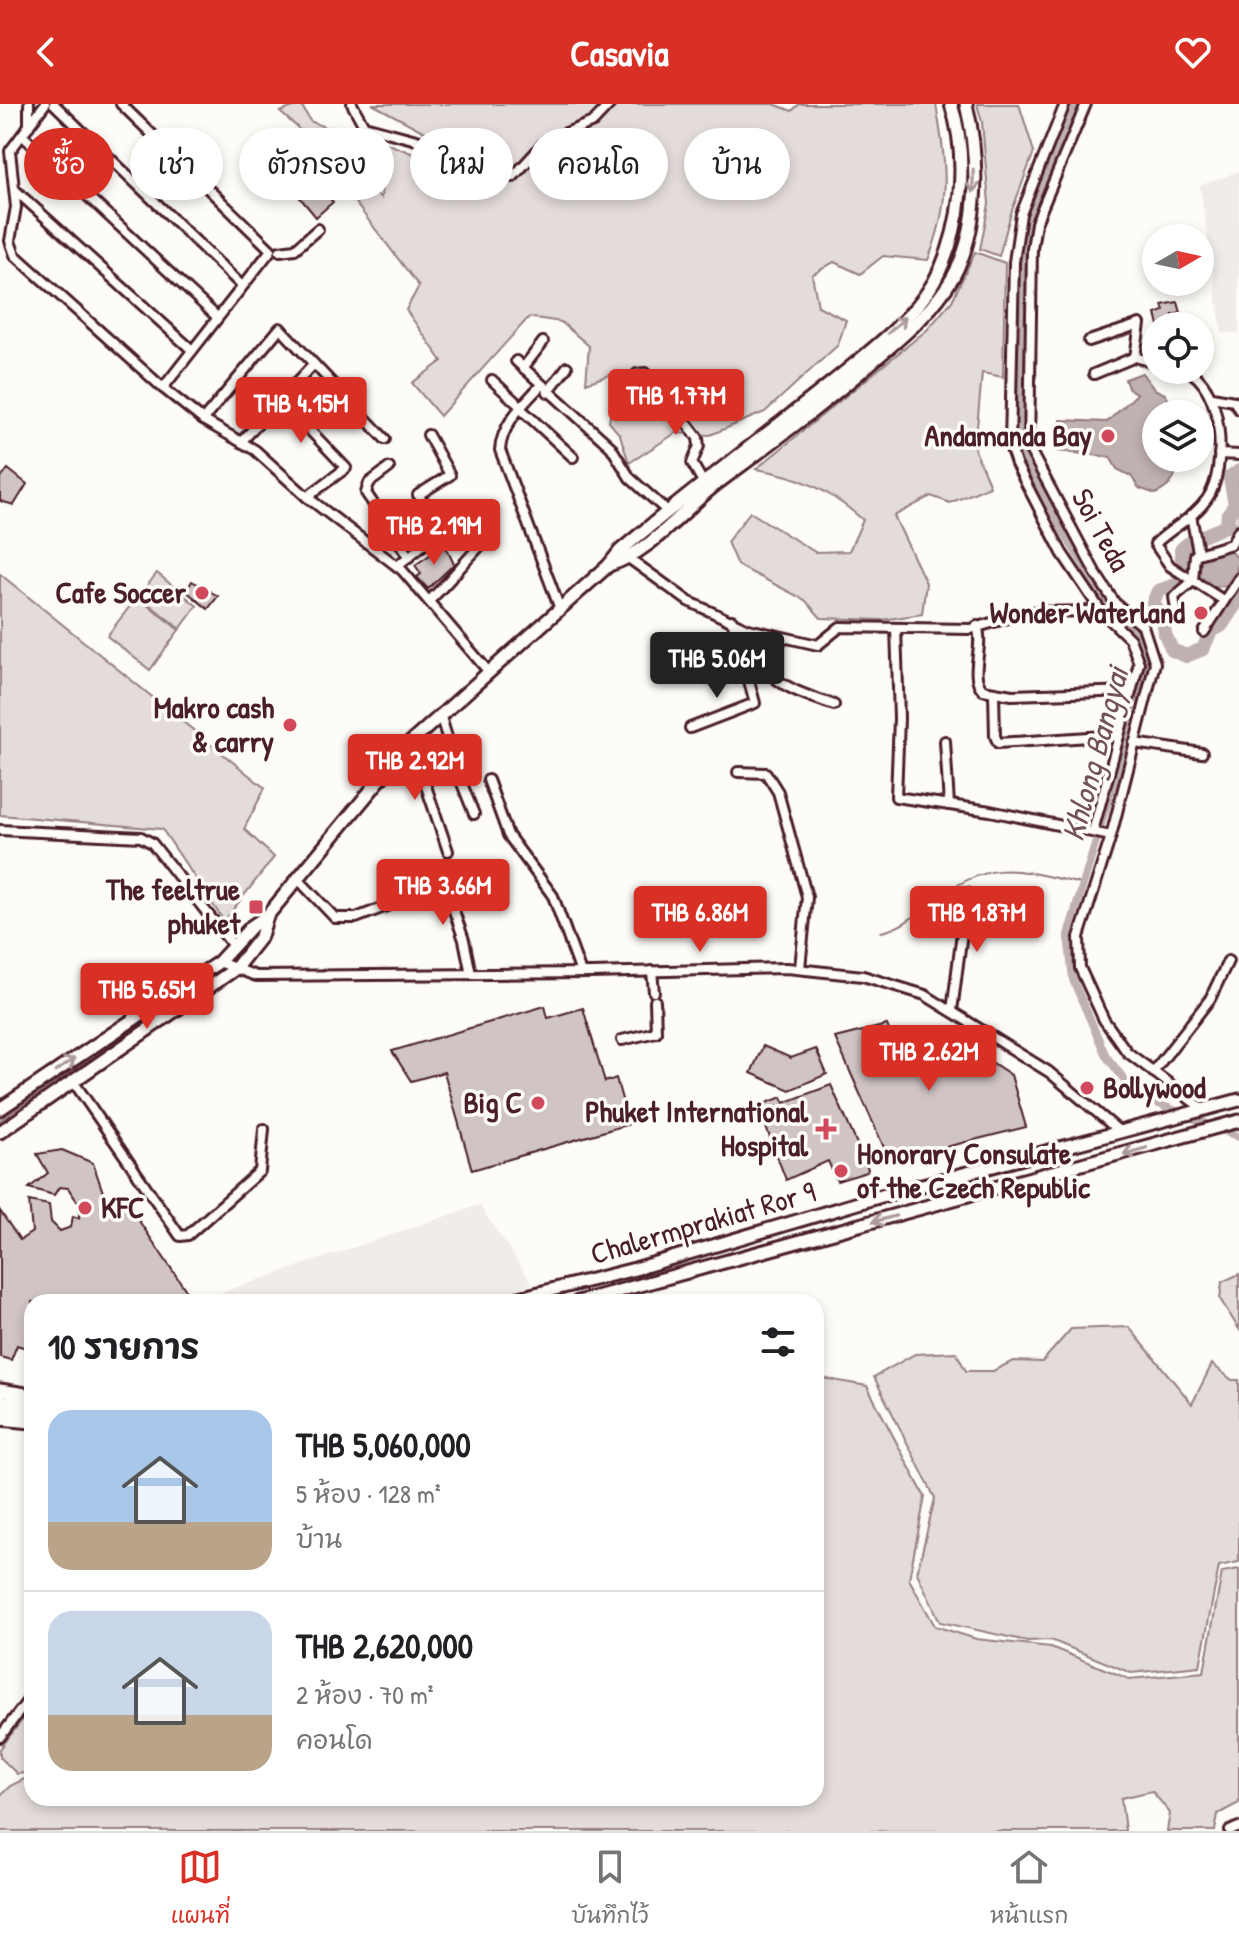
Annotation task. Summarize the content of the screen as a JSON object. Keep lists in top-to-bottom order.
{
  "streets": {
    "main road": ["Chalermprakiat Ror 9"],
    "street": ["Soi Teda"]
  },
  "crossings": [
    ["Soi Teda", "Chalermprakiat Ror 9"]
  ],
  "water": ["Khlong Bangyai"],
  "places": {
    "other": [
      "Andamanda Bay",
      "Cafe Soccer",
      "Wonder Waterland",
      "Makro cash & carry",
      "Bollywood",
      "Big C",
      "Honorary Consulate of the Czech Republic",
      "KFC"
    ],
    "transit": ["The feeltrue phuket"],
    "health": ["Phuket International Hospital"]
  },
  "north": "right",
  "page": {
    "header": "Casavia",
    "chip": [
      "ซื้อ",
      "เช่า",
      "ตัวกรอง",
      "ใหม่",
      "คอนโด",
      "บ้าน"
    ],
    "price": [
      "THB 1.77M",
      "THB 4.15M",
      "THB 2.19M",
      "THB 5.06M",
      "THB 2.92M",
      "THB 3.66M",
      "THB 6.86M",
      "THB 1.87M",
      "THB 5.65M",
      "THB 2.62M"
    ],
    "heading": "10 รายการ",
    "list": [
      {
        "name": "THB 5,060,000",
        "note": "5 ห้อง · 128 m² · บ้าน"
      },
      {
        "name": "THB 2,620,000",
        "note": "2 ห้อง · 70 m² · คอนโด"
      }
    ],
    "tabs": ["แผนที่", "บันทึกไว้", "หน้าแรก"]
  }
}
